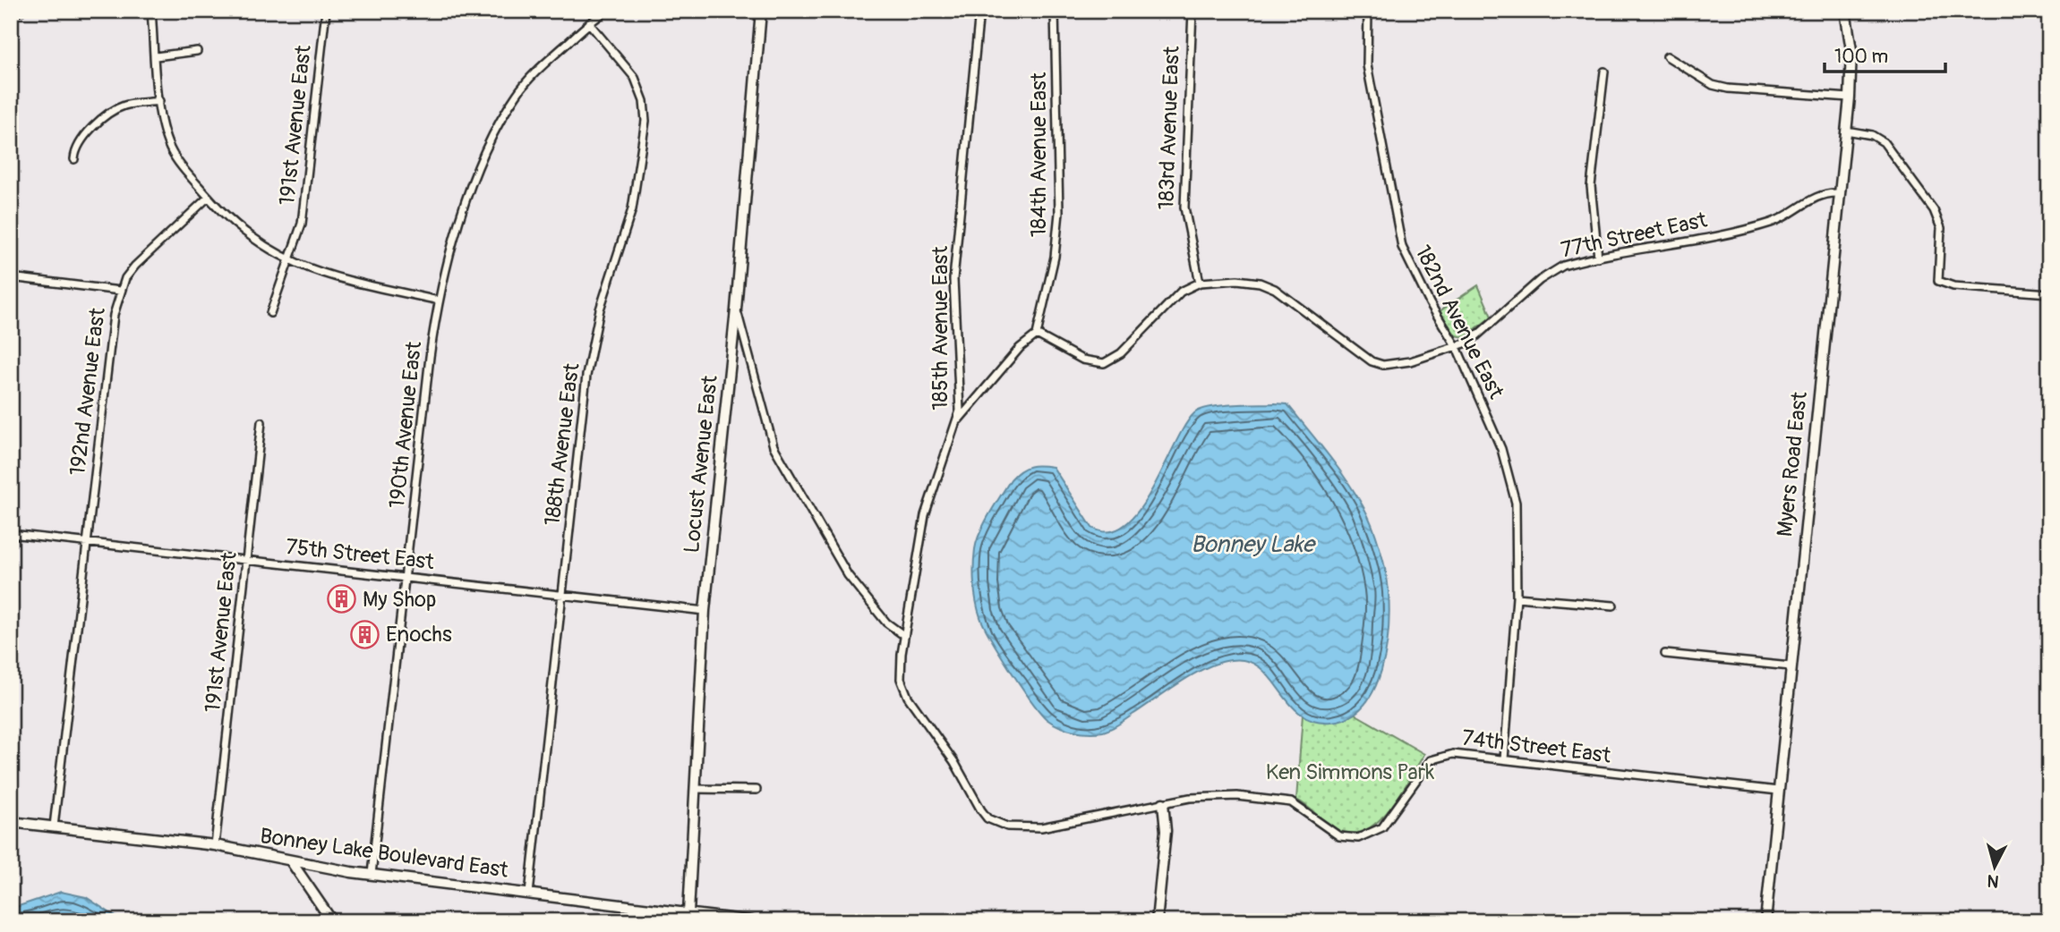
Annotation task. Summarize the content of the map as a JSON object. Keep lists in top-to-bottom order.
{
  "streets": {
    "street": [
      "191st Avenue East",
      "183rd Avenue East",
      "184th Avenue East",
      "77th Street East",
      "182nd Avenue East",
      "185th Avenue East",
      "192nd Avenue East",
      "190th Avenue East",
      "188th Avenue East",
      "Locust Avenue East",
      "Myers Road East",
      "75th Street East",
      "74th Street East",
      "Bonney Lake Boulevard East"
    ]
  },
  "crossings": [
    ["191st Avenue East", "75th Street East"],
    ["191st Avenue East", "Bonney Lake Boulevard East"],
    ["183rd Avenue East", "77th Street East"],
    ["184th Avenue East", "77th Street East"],
    ["77th Street East", "182nd Avenue East"],
    ["77th Street East", "Myers Road East"],
    ["182nd Avenue East", "74th Street East"],
    ["185th Avenue East", "74th Street East"],
    ["192nd Avenue East", "75th Street East"],
    ["192nd Avenue East", "Bonney Lake Boulevard East"],
    ["190th Avenue East", "188th Avenue East"],
    ["190th Avenue East", "75th Street East"],
    ["190th Avenue East", "Bonney Lake Boulevard East"],
    ["188th Avenue East", "75th Street East"],
    ["188th Avenue East", "Bonney Lake Boulevard East"],
    ["Locust Avenue East", "75th Street East"],
    ["Locust Avenue East", "Bonney Lake Boulevard East"],
    ["Myers Road East", "74th Street East"]
  ],
  "water": ["Bonney Lake"],
  "parks": ["Ken Simmons Park"],
  "places": {
    "building": ["My Shop", "Enochs"]
  },
  "scale_bar": "100 m",
  "north": "bottom"
}
